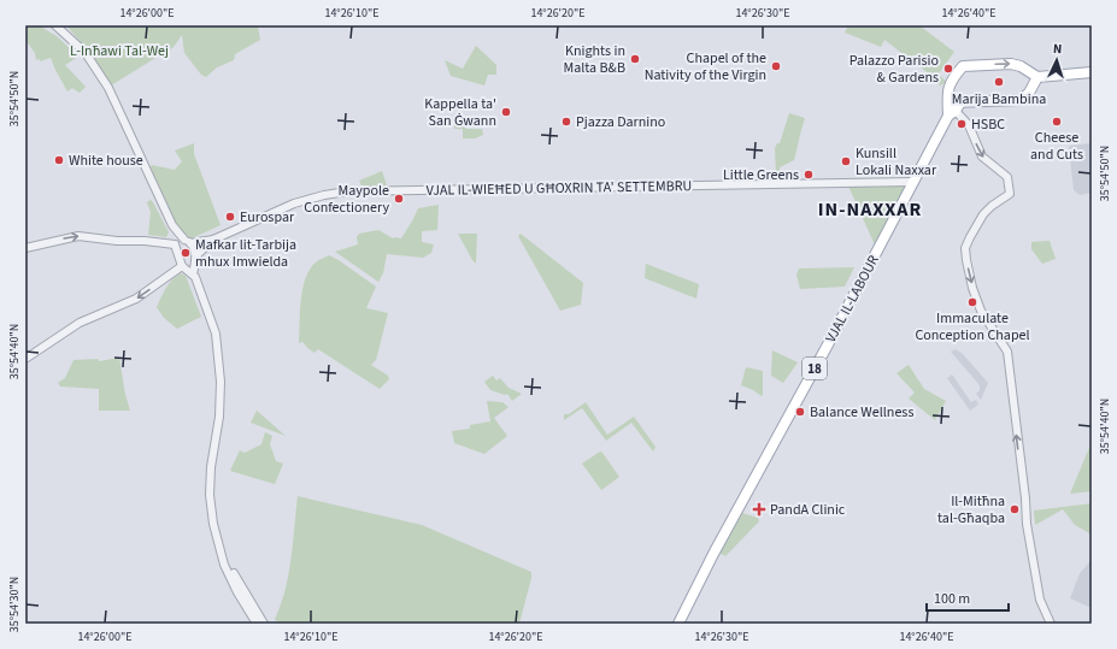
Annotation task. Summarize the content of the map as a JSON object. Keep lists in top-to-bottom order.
{
  "streets": {
    "main road": ["VJAL IL-LABOUR", "18"],
    "street": ["VJAL IL-WIEĦED U GĦOXRIN TA' SETTEMBRU"]
  },
  "crossings": [
    ["VJAL IL-WIEĦED U GĦOXRIN TA' SETTEMBRU", "VJAL IL-LABOUR"]
  ],
  "districts": ["IN-NAXXAR"],
  "parks": ["L-Inħawi Tal-Wej"],
  "places": {
    "other": [
      "Knights in Malta B&B",
      "Chapel of the Nativity of the Virgin",
      "Palazzo Parisio & Gardens",
      "Marija Bambina",
      "Kappella ta' San Ġwann",
      "Pjazza Darnino",
      "Cheese and Cuts",
      "HSBC",
      "White house",
      "Kunsill Lokali Naxxar",
      "Little Greens",
      "Maypole Confectionery",
      "Eurospar",
      "Mafkar lit-Tarbija mhux Imwielda",
      "Immaculate Conception Chapel",
      "Balance Wellness",
      "Il-Mitħna tal-Għaqba"
    ],
    "health": ["PandA Clinic"]
  },
  "scale_bar": "100 m",
  "north": "top",
  "coordinates": [
    "14°26'00\"E",
    "14°26'10\"E",
    "14°26'20\"E",
    "14°26'30\"E",
    "14°26'40\"E",
    "35°54'50\"N",
    "35°54'40\"N",
    "35°54'30\"N"
  ]
}
